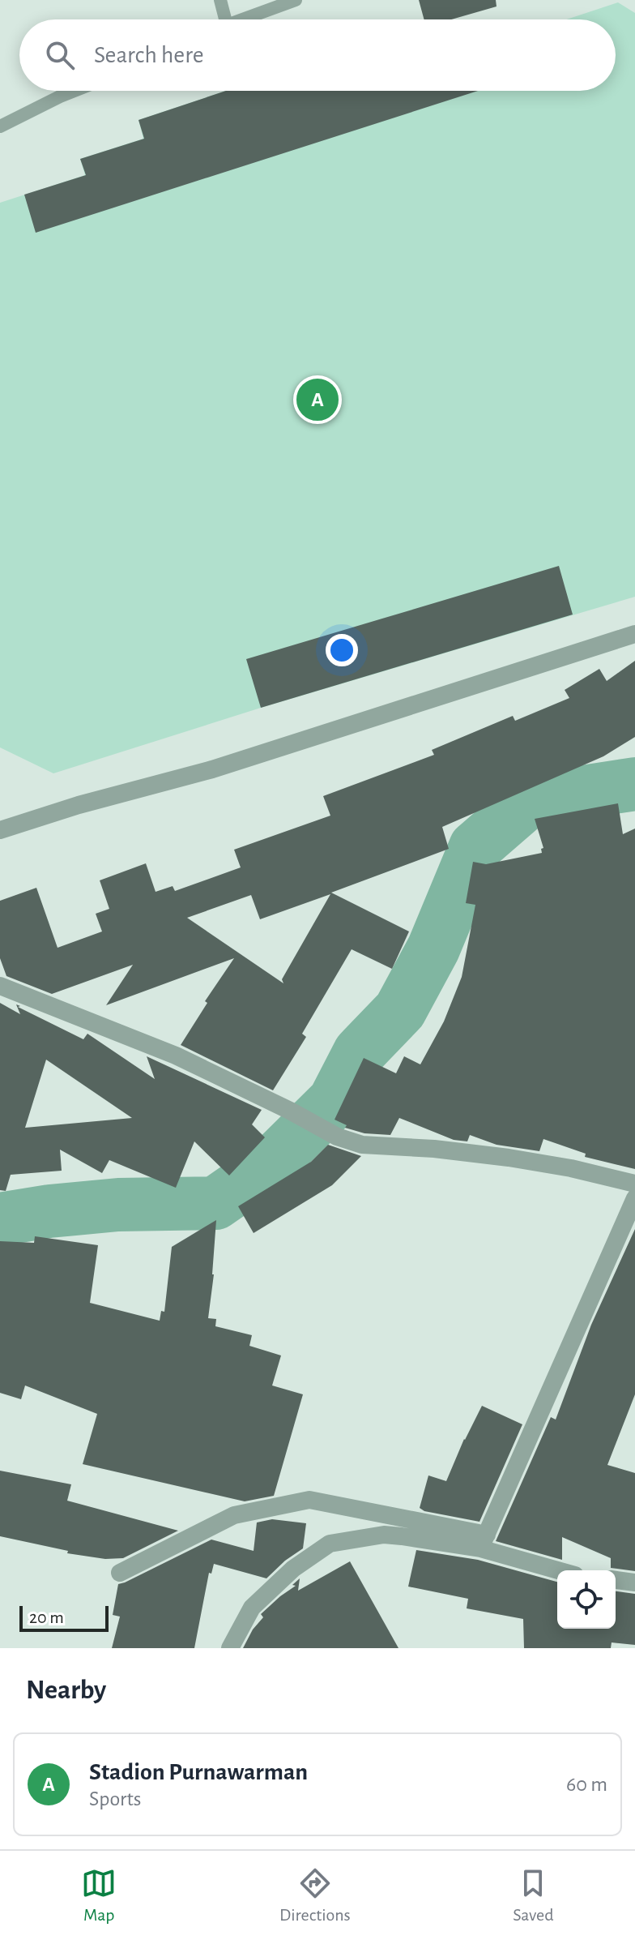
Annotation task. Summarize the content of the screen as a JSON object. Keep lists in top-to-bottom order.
{
  "scale_bar": "20 m",
  "page": {
    "search": "Search here",
    "pins": "A",
    "scale": "20 m",
    "heading": "Nearby",
    "list": [
      {
        "mark": "A",
        "name": "Stadion Purnawarman",
        "note": "Sports",
        "value": "60 m"
      }
    ],
    "nav": ["Map", "Directions", "Saved"]
  }
}
